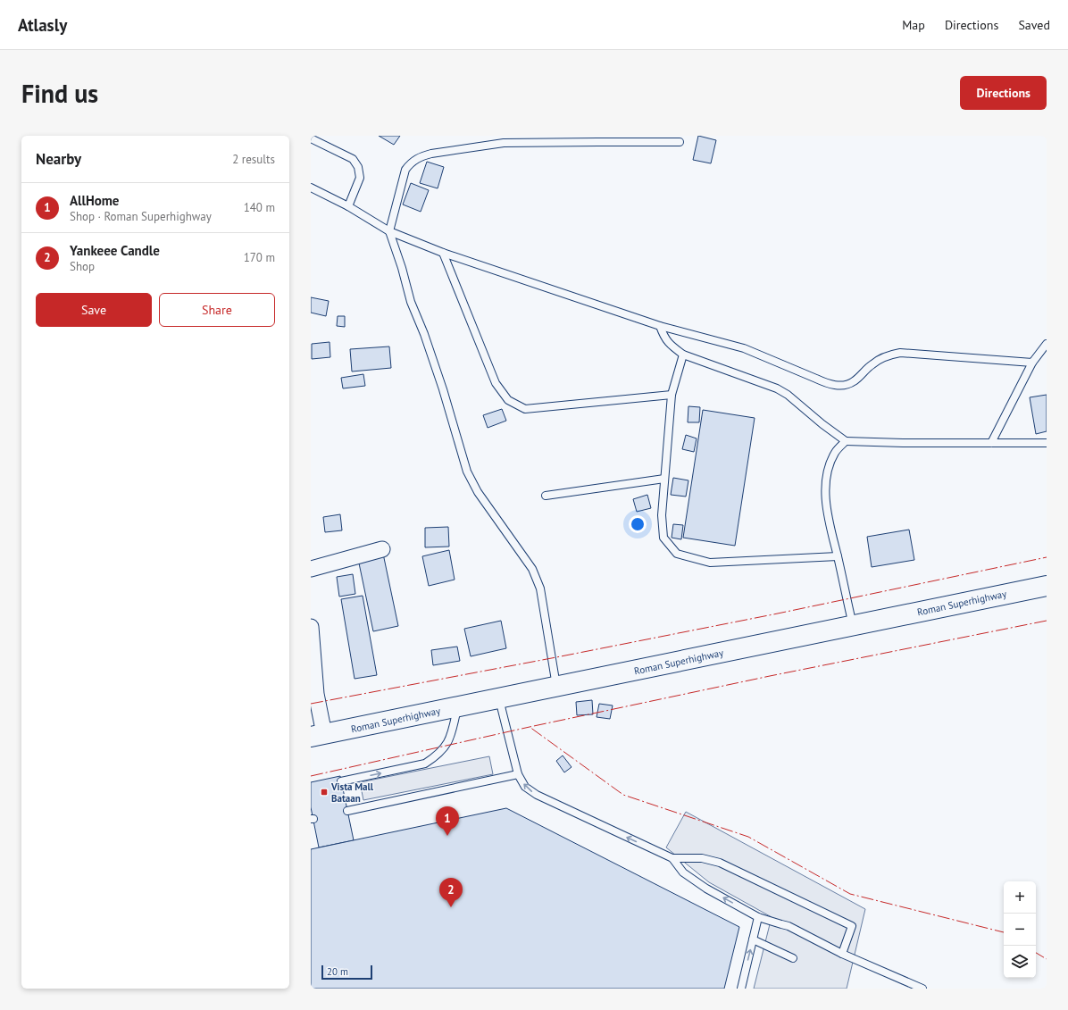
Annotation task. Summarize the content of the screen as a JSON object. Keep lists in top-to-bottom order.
{
  "streets": {
    "main road": ["Roman Superhighway"]
  },
  "places": {
    "transit": ["Vista Mall Bataan"]
  },
  "scale_bar": "20 m",
  "page": {
    "header": "Atlasly",
    "nav": ["Map", "Directions", "Saved"],
    "buttons": [
      "Directions",
      ["Save", "Share"]
    ],
    "title": "Find us",
    "heading": ["Nearby", "2 results"],
    "list": [
      {
        "mark": "1",
        "name": "AllHome",
        "note": "Shop · Roman Superhighway",
        "value": "140 m"
      },
      {
        "mark": "2",
        "name": "Yankeee Candle",
        "note": "Shop",
        "value": "170 m"
      }
    ],
    "pins": ["1", "2"],
    "map_buttons": ["+", "−"],
    "scale": "20 m"
  }
}
